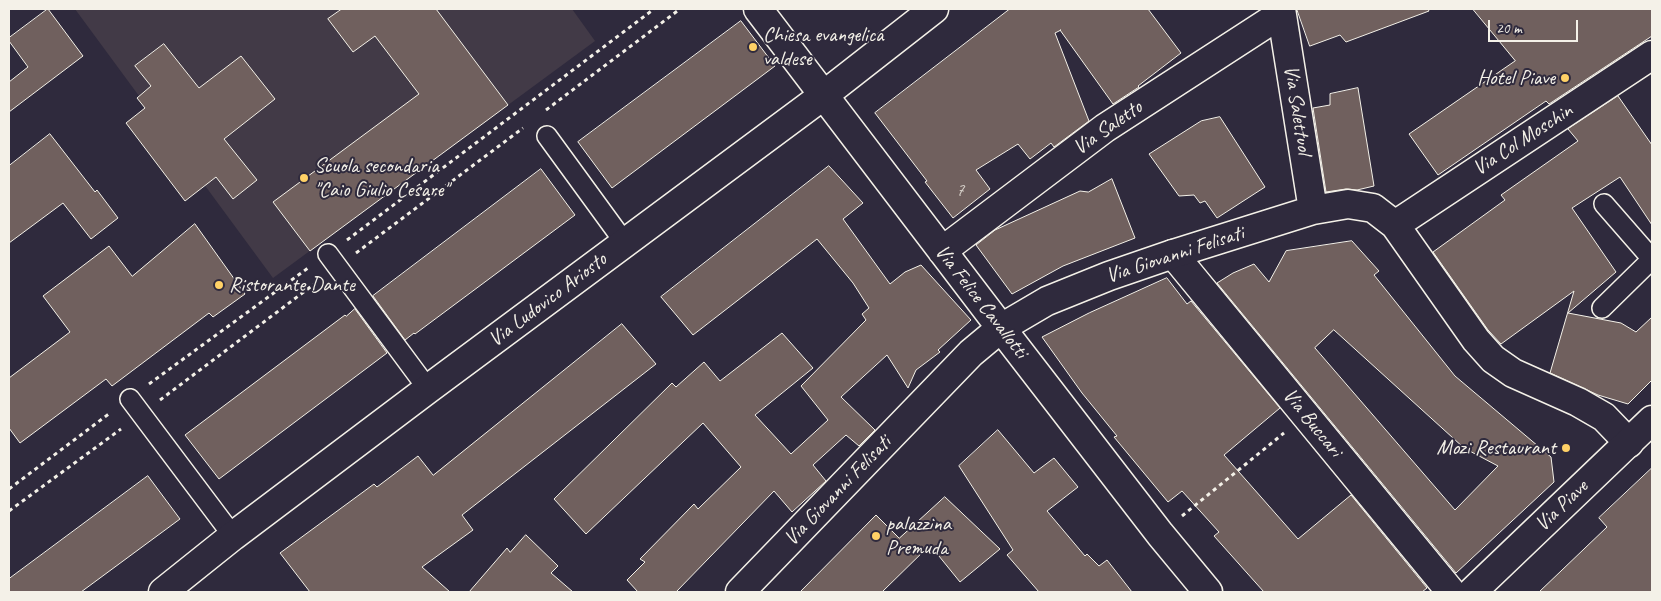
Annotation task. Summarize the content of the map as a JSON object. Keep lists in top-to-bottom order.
{
  "streets": {
    "street": [
      "Via Salettuol",
      "Via Saletto",
      "Via Col Moschin",
      "Via Giovanni Felisati",
      "Via Ludovico Ariosto",
      "Via Felice Cavallotti",
      "Via Buccari",
      "Via Piave"
    ]
  },
  "crossings": [
    ["Via Salettuol", "Via Saletto"],
    ["Via Salettuol", "Via Giovanni Felisati"],
    ["Via Saletto", "Via Felice Cavallotti"],
    ["Via Col Moschin", "Via Giovanni Felisati"],
    ["Via Giovanni Felisati", "Via Felice Cavallotti"],
    ["Via Giovanni Felisati", "Via Buccari"],
    ["Via Giovanni Felisati", "Via Piave"],
    ["Via Ludovico Ariosto", "Via Felice Cavallotti"]
  ],
  "places": [
    "Chiesa evangelica valdese",
    "Hotel Piave",
    "Scuola secondaria \"Caio Giulio Cesare\"",
    "Ristorante Dante",
    "Mozi Restaurant",
    "palazzina Premuda"
  ],
  "house_numbers": ["7"],
  "scale_bar": "20 m"
}
